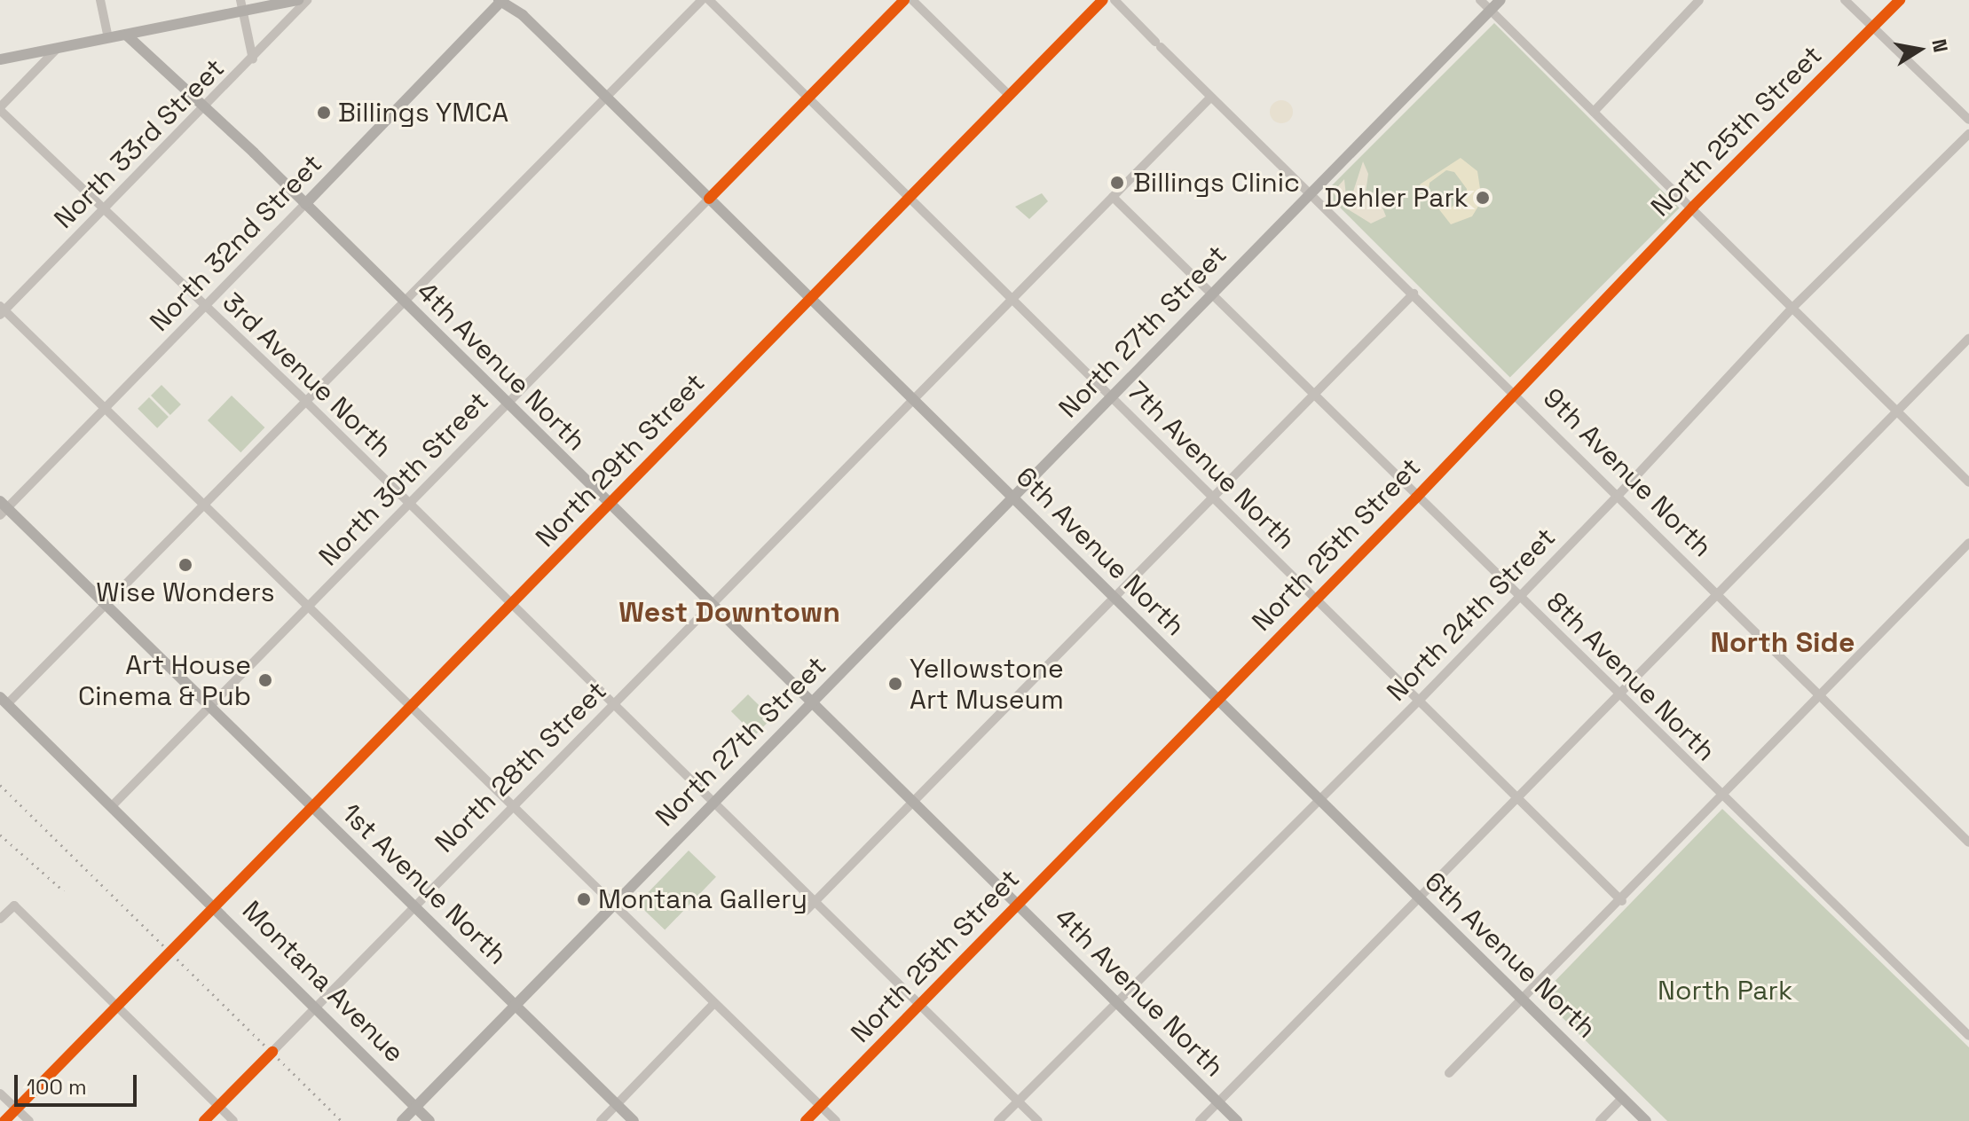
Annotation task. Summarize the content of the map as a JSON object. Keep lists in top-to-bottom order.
{
  "streets": {
    "main road": [
      "North 32nd Street",
      "North 27th Street",
      "4th Avenue North",
      "6th Avenue North",
      "1st Avenue North",
      "Montana Avenue"
    ],
    "street": [
      "North 25th Street",
      "North 33rd Street",
      "3rd Avenue North",
      "North 29th Street",
      "7th Avenue North",
      "9th Avenue North",
      "North 30th Street",
      "North 24th Street",
      "8th Avenue North",
      "North 28th Street"
    ]
  },
  "crossings": [
    ["North 25th Street", "4th Avenue North"],
    ["North 25th Street", "3rd Avenue North"],
    ["North 25th Street", "7th Avenue North"],
    ["North 25th Street", "9th Avenue North"],
    ["North 25th Street", "6th Avenue North"],
    ["North 25th Street", "8th Avenue North"],
    ["North 33rd Street", "4th Avenue North"],
    ["North 33rd Street", "3rd Avenue North"],
    ["North 32nd Street", "4th Avenue North"],
    ["North 32nd Street", "3rd Avenue North"],
    ["North 32nd Street", "6th Avenue North"],
    ["North 32nd Street", "1st Avenue North"],
    ["North 27th Street", "4th Avenue North"],
    ["North 27th Street", "3rd Avenue North"],
    ["North 27th Street", "7th Avenue North"],
    ["North 27th Street", "9th Avenue North"],
    ["North 27th Street", "6th Avenue North"],
    ["North 27th Street", "8th Avenue North"],
    ["North 27th Street", "1st Avenue North"],
    ["North 27th Street", "Montana Avenue"],
    ["4th Avenue North", "North 29th Street"],
    ["4th Avenue North", "North 30th Street"],
    ["4th Avenue North", "North 24th Street"],
    ["4th Avenue North", "North 28th Street"],
    ["3rd Avenue North", "North 29th Street"],
    ["3rd Avenue North", "North 30th Street"],
    ["3rd Avenue North", "North 24th Street"],
    ["3rd Avenue North", "North 28th Street"],
    ["North 29th Street", "7th Avenue North"],
    ["North 29th Street", "6th Avenue North"],
    ["North 29th Street", "1st Avenue North"],
    ["North 29th Street", "Montana Avenue"],
    ["7th Avenue North", "North 30th Street"],
    ["7th Avenue North", "North 24th Street"],
    ["7th Avenue North", "North 28th Street"],
    ["9th Avenue North", "North 24th Street"],
    ["9th Avenue North", "North 28th Street"],
    ["North 30th Street", "6th Avenue North"],
    ["North 30th Street", "1st Avenue North"],
    ["North 30th Street", "Montana Avenue"],
    ["6th Avenue North", "North 24th Street"],
    ["6th Avenue North", "North 28th Street"],
    ["North 24th Street", "8th Avenue North"],
    ["8th Avenue North", "North 28th Street"],
    ["North 28th Street", "1st Avenue North"],
    ["North 28th Street", "Montana Avenue"]
  ],
  "districts": ["West Downtown", "North Side"],
  "parks": ["North Park"],
  "places": [
    "Billings YMCA",
    "Billings Clinic",
    "Dehler Park",
    "Wise Wonders",
    "Art House Cinema & Pub",
    "Yellowstone Art Museum",
    "Montana Gallery"
  ],
  "scale_bar": "100 m",
  "north": "right"
}
